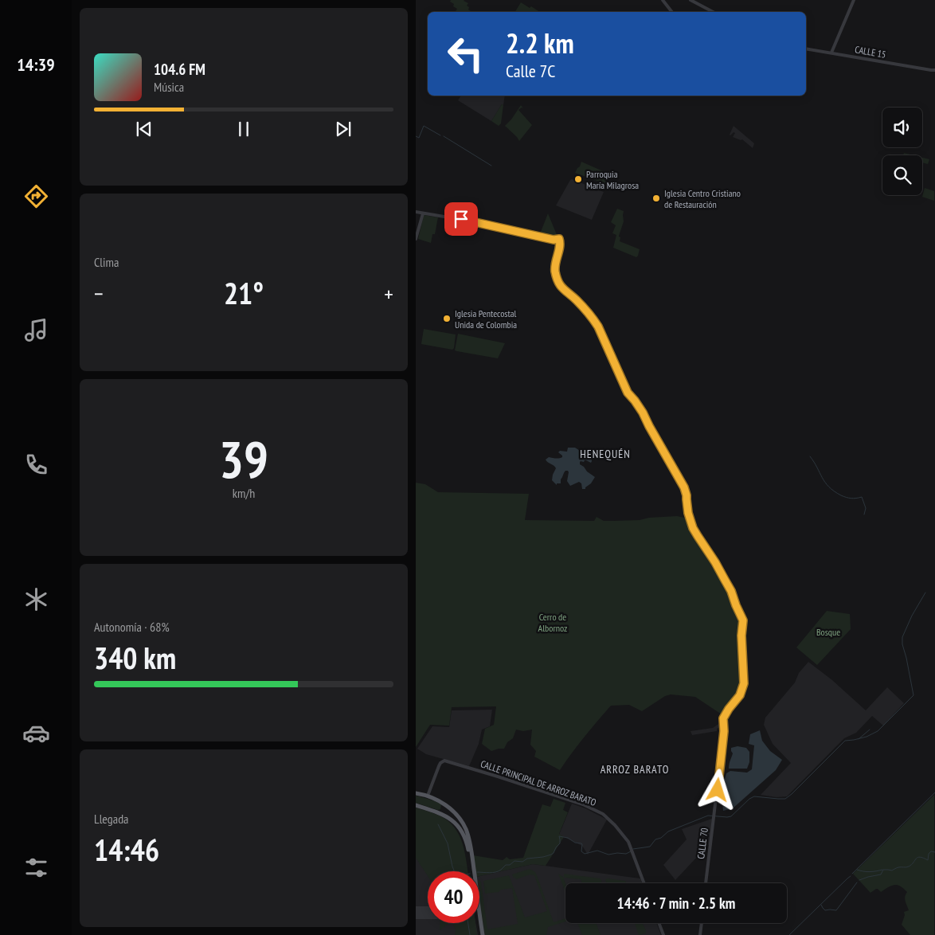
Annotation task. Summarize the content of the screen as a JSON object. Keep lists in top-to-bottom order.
{
  "streets": {
    "street": ["CALLE 15", "CALLE PRINCIPAL DE ARROZ BARATO", "CALLE 70"]
  },
  "districts": ["HENEQUÉN", "ARROZ BARATO"],
  "parks": ["Cerro de Albornoz", "Bosque"],
  "places": ["Parroquia María Milagrosa", "Iglesia Centro Cristiano de Restauración", "Iglesia Pentecostal Unida de Colombia"],
  "page": {
    "tabs": "14:39",
    "turn": ["2.2 km", "Calle 7C"],
    "song": ["104.6 FM", "Música"],
    "tile": [
      "Clima",
      ["39", "km/h"],
      ["Autonomía · 68%", "340 km"],
      ["Llegada", "14:46"]
    ],
    "heat": ["−", "21°", "+"],
    "limit": "40",
    "trip": "14:46 · 7 min · 2.5 km"
  }
}
